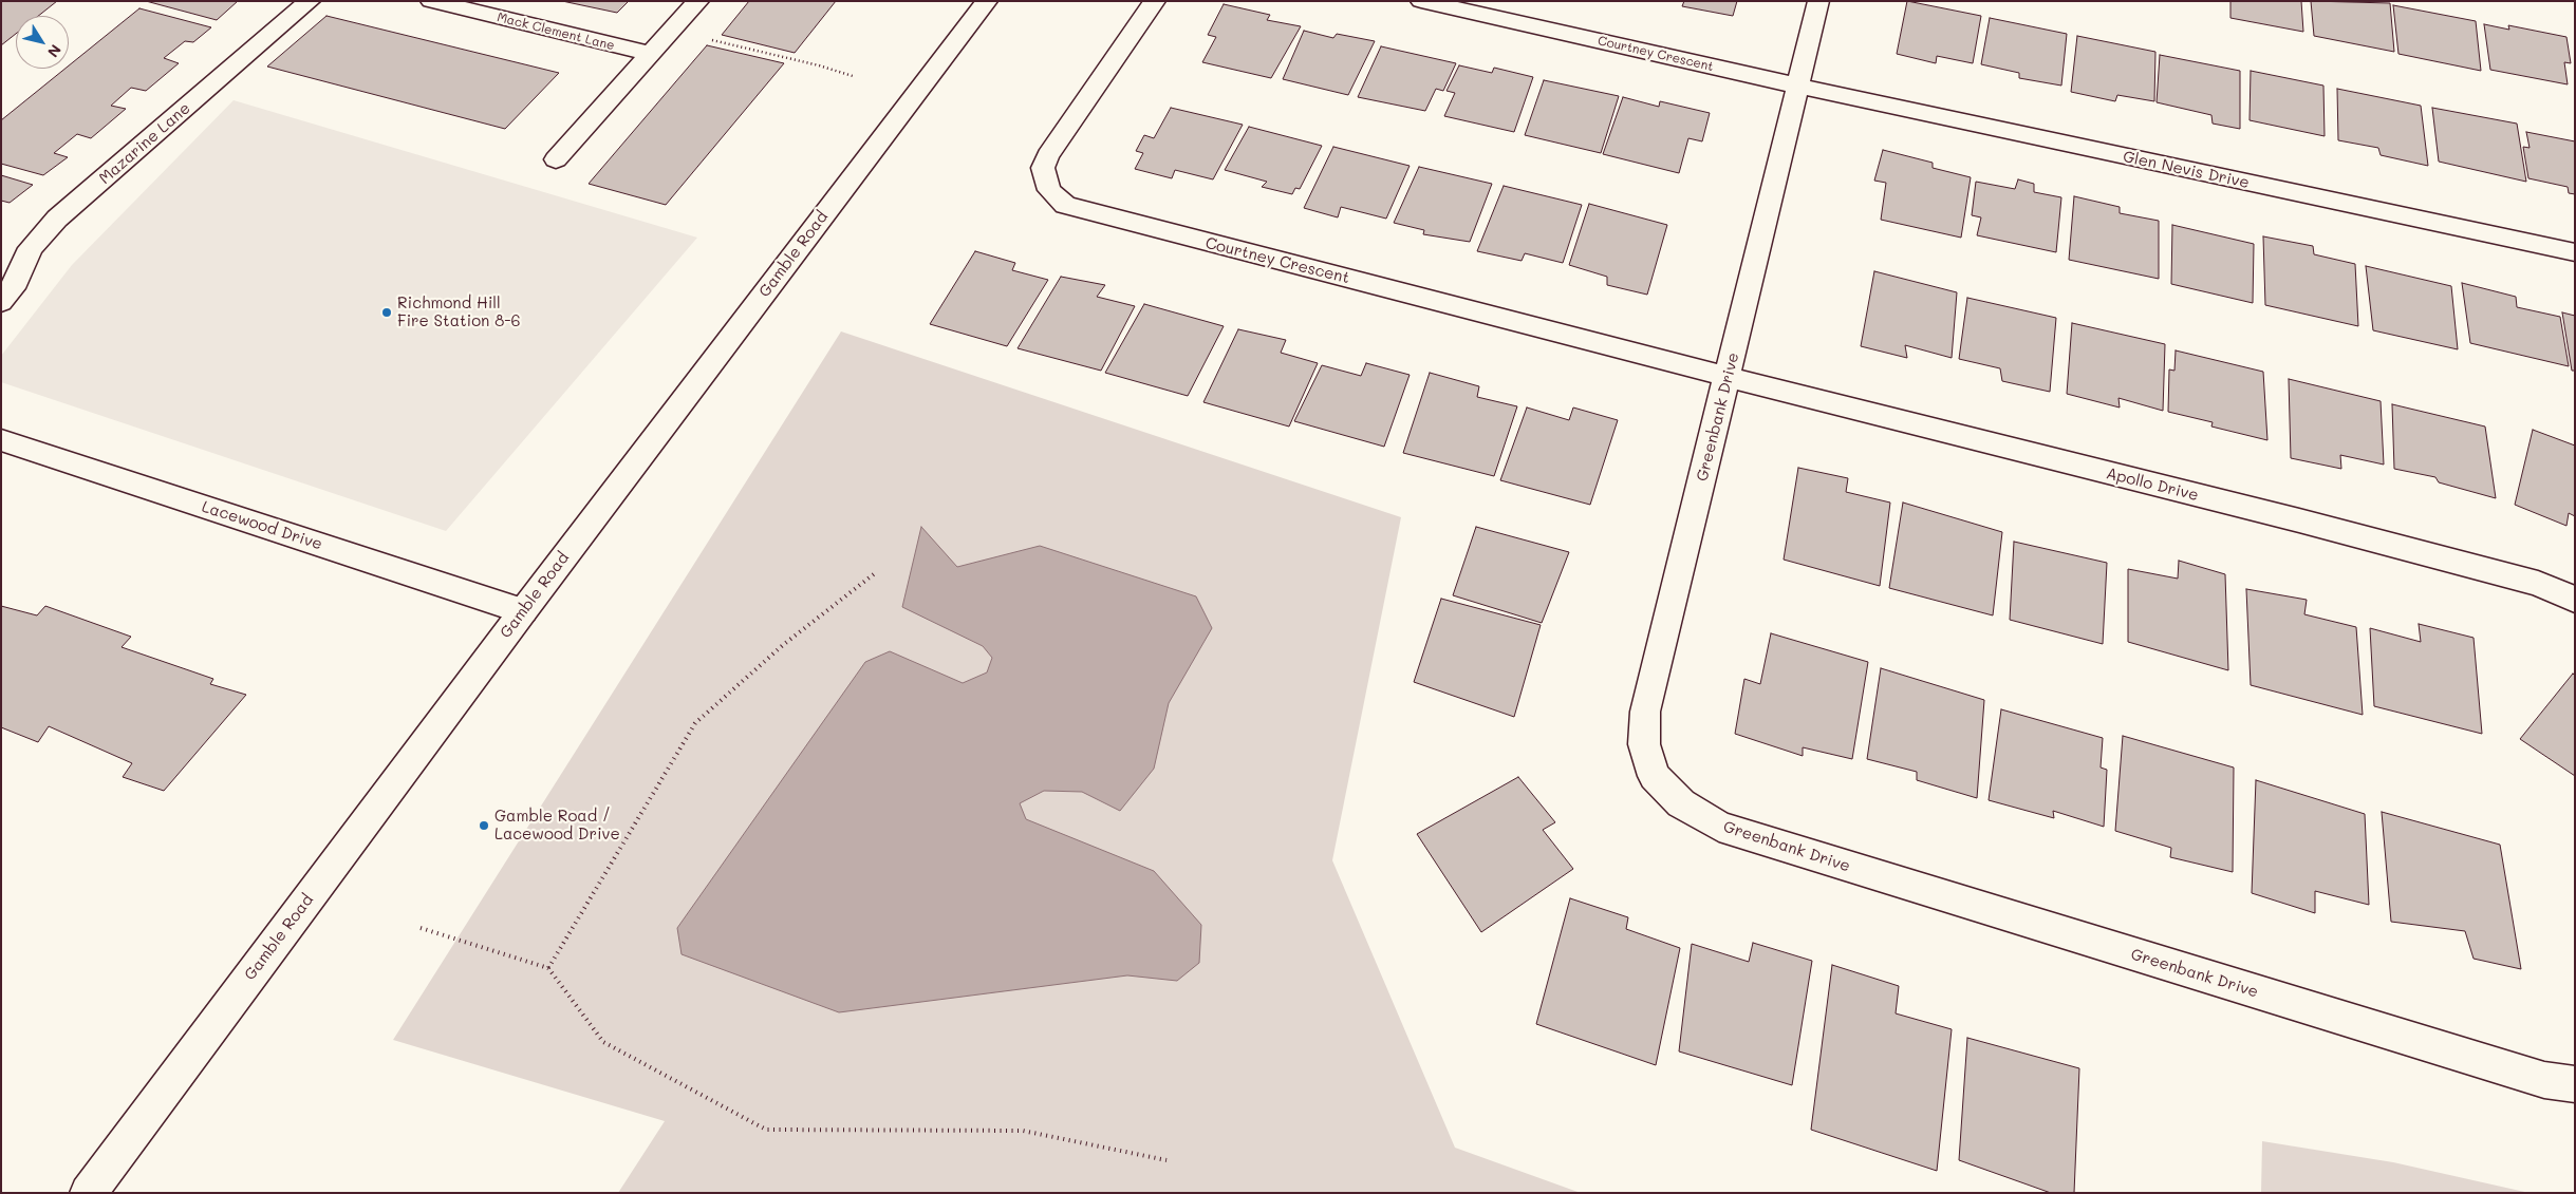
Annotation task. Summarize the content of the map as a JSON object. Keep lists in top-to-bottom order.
{
  "streets": {
    "street": [
      "Mack Clement Lane",
      "Courtney Crescent",
      "Mazarine Lane",
      "Glen Nevis Drive",
      "Gamble Road",
      "Greenbank Drive",
      "Apollo Drive",
      "Lacewood Drive"
    ]
  },
  "crossings": [
    ["Courtney Crescent", "Glen Nevis Drive"],
    ["Courtney Crescent", "Greenbank Drive"],
    ["Courtney Crescent", "Apollo Drive"],
    ["Glen Nevis Drive", "Greenbank Drive"],
    ["Gamble Road", "Lacewood Drive"],
    ["Greenbank Drive", "Apollo Drive"]
  ],
  "places": ["Richmond Hill Fire Station 8-6", "Gamble Road / Lacewood Drive"],
  "north": "bottom right"
}
